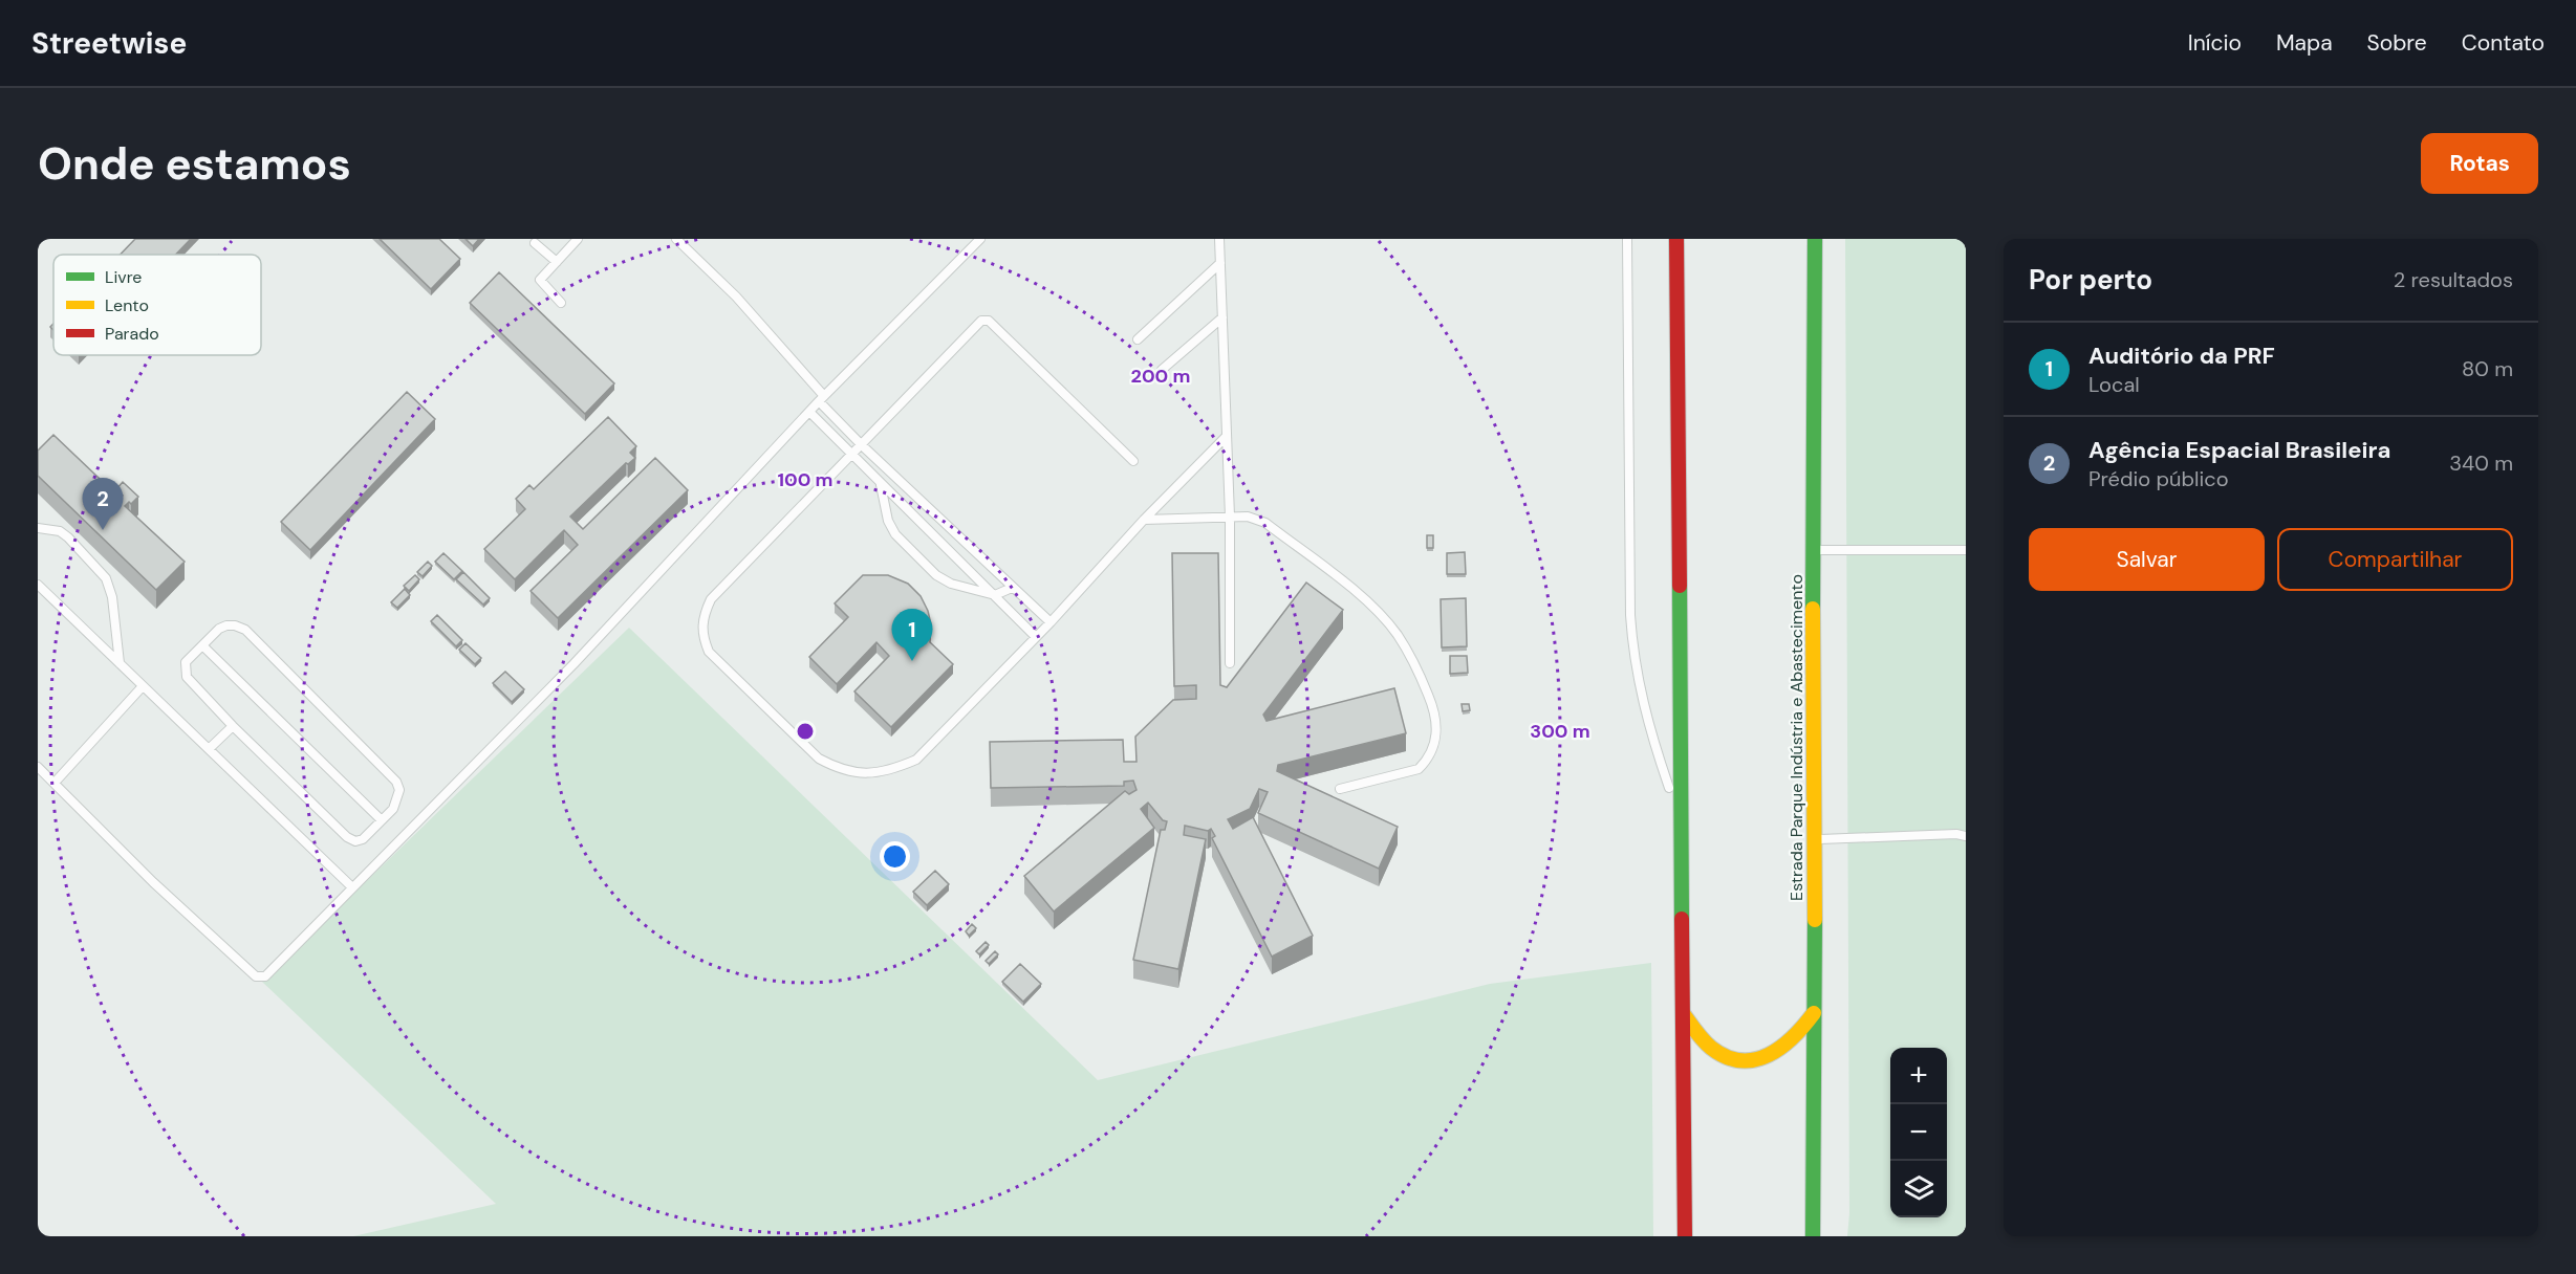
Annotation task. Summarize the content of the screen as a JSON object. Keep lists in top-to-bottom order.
{
  "streets": {
    "highway": ["Estrada Parque Indústria e Abastecimento"]
  },
  "legend": ["Livre", "Lento", "Parado"],
  "page": {
    "header": "Streetwise",
    "nav": [
      "Início",
      "Mapa",
      "Sobre",
      "Contato"
    ],
    "buttons": [
      "Rotas",
      ["Salvar", "Compartilhar"]
    ],
    "title": "Onde estamos",
    "heading": ["Por perto", "2 resultados"],
    "list": [
      {
        "mark": "1",
        "name": "Auditório da PRF",
        "note": "Local",
        "value": "80 m"
      },
      {
        "mark": "2",
        "name": "Agência Espacial Brasileira",
        "note": "Prédio público",
        "value": "340 m"
      }
    ],
    "pins": ["2", "1"],
    "map_buttons": ["+", "−"]
  },
  "rings": ["200 m", "100 m", "300 m"]
}
